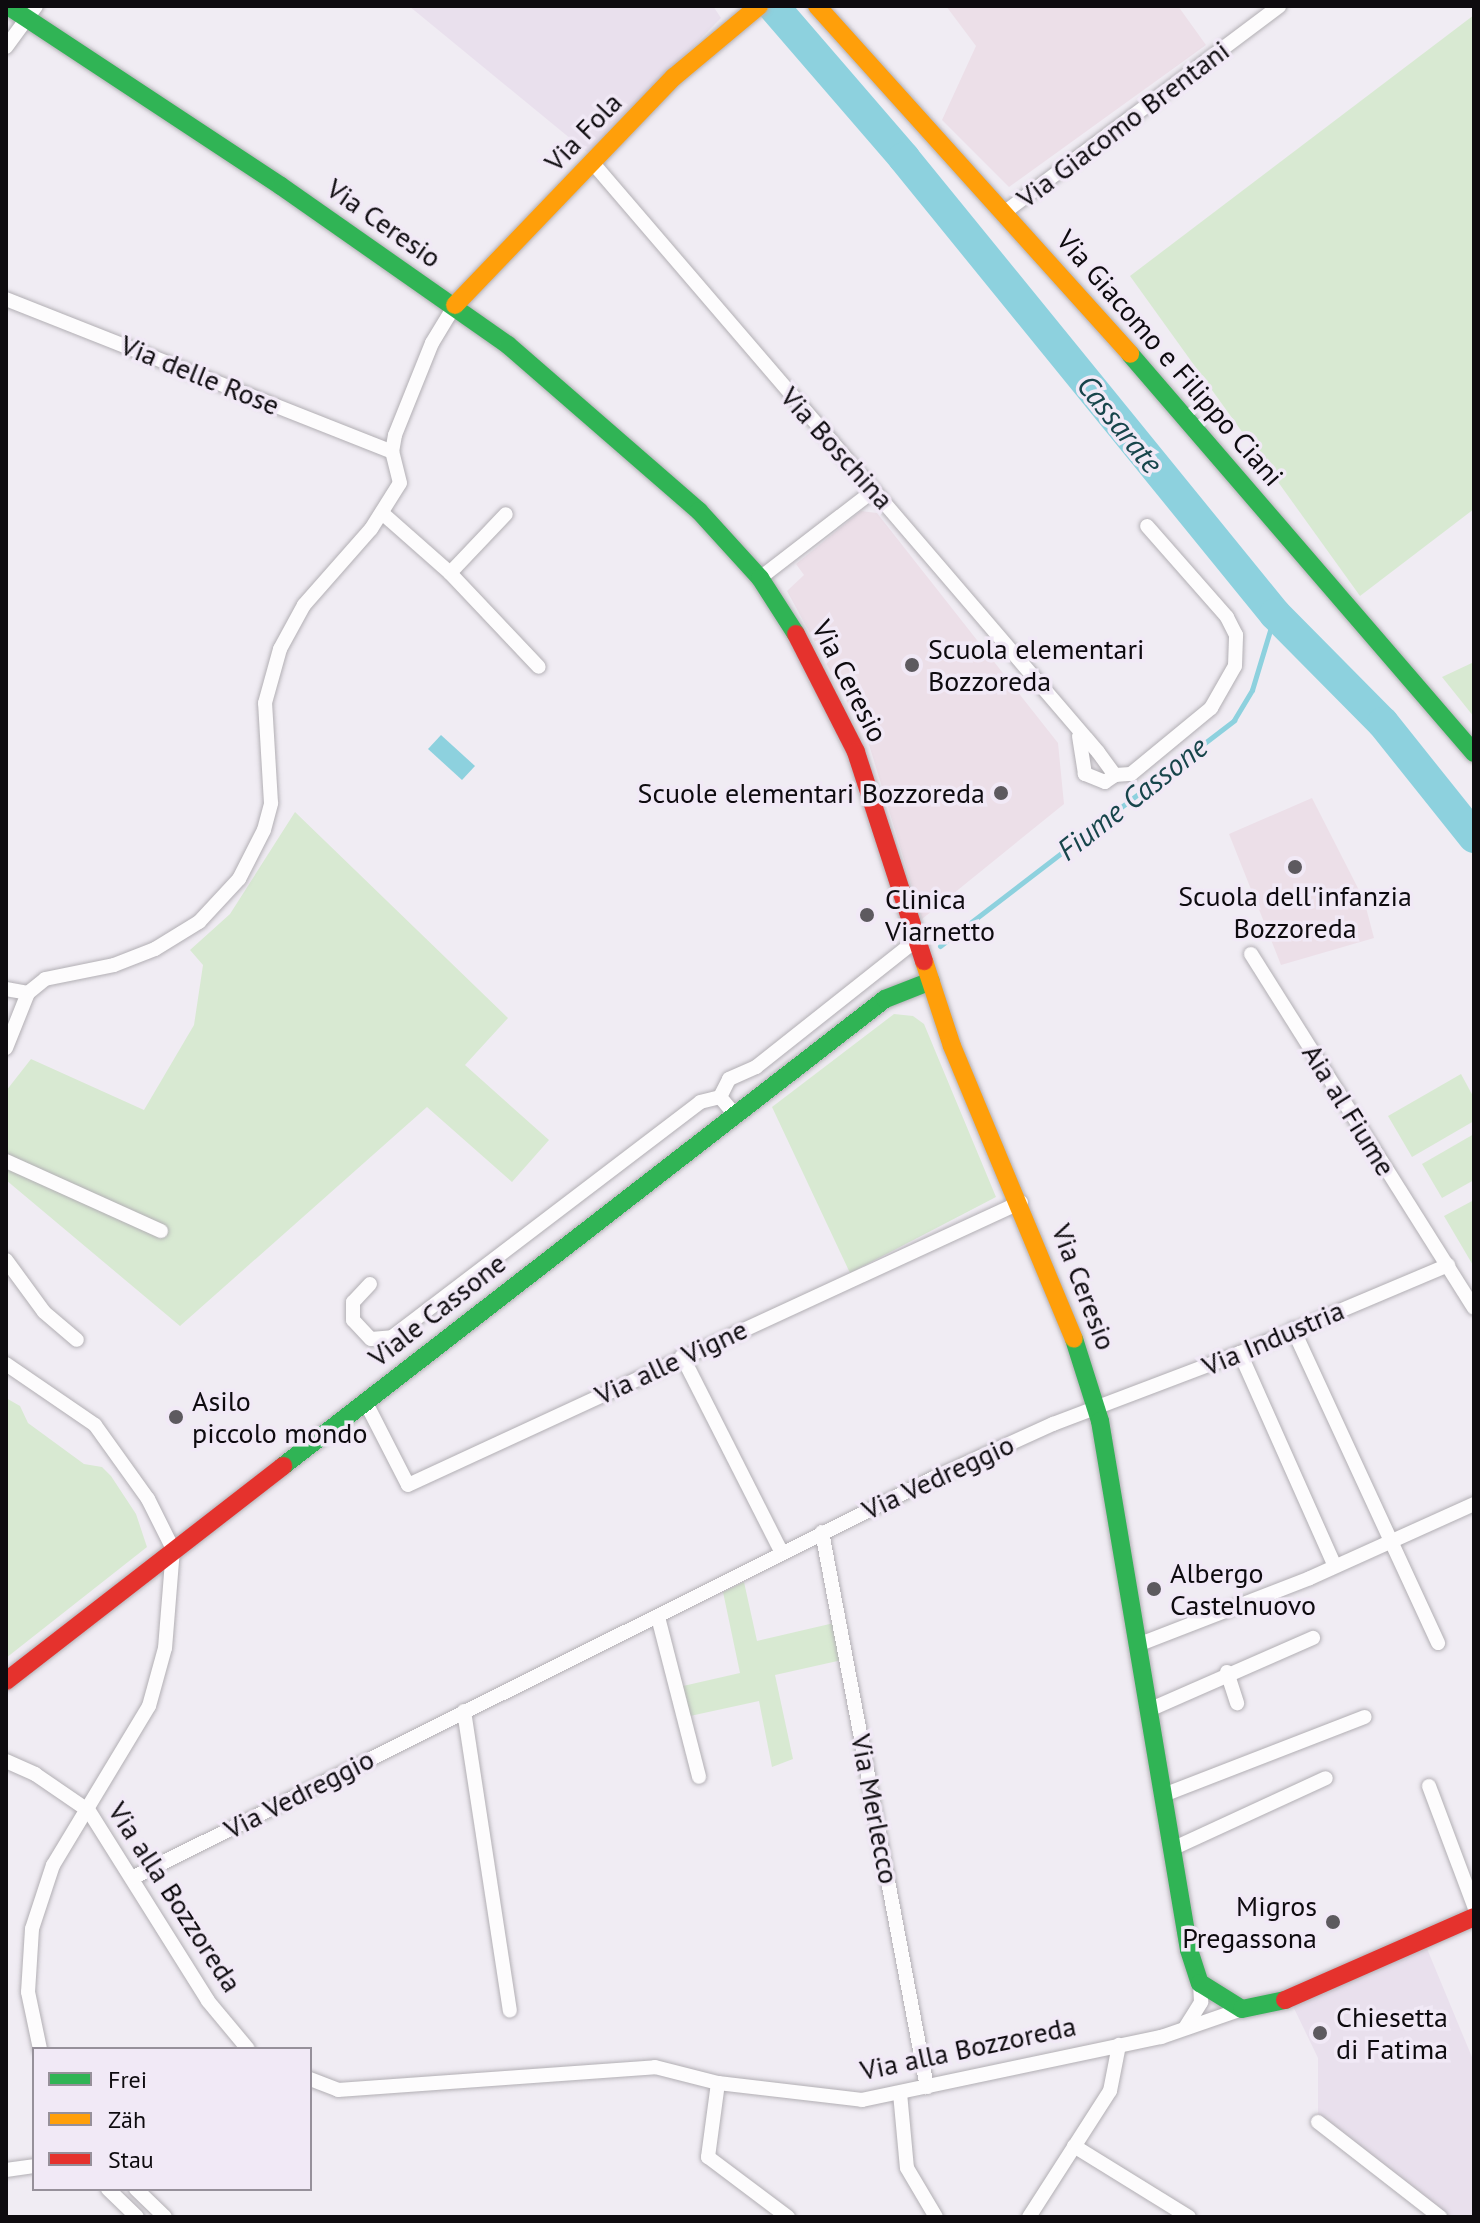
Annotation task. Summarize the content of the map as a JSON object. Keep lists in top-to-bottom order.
{
  "streets": {
    "main road": [
      "Via Fola",
      "Via Ceresio",
      "Via Giacomo e Filippo Ciani",
      "Viale Cassone",
      "Via alla Bozzoreda"
    ],
    "street": [
      "Via Giacomo Brentani",
      "Via delle Rose",
      "Via Boschina",
      "Aia al Fiume",
      "Via Industria",
      "Via alle Vigne",
      "Via Vedreggio",
      "Via Merlecco"
    ]
  },
  "crossings": [
    ["Via Giacomo Brentani", "Via Giacomo e Filippo Ciani"],
    ["Via Fola", "Via Ceresio"],
    ["Via Fola", "Via Boschina"],
    ["Via Ceresio", "Viale Cassone"],
    ["Via Ceresio", "Via Industria"],
    ["Via Ceresio", "Via alle Vigne"],
    ["Via Ceresio", "Via Vedreggio"],
    ["Aia al Fiume", "Via Industria"],
    ["Viale Cassone", "Via alle Vigne"],
    ["Via Industria", "Via Vedreggio"],
    ["Via Vedreggio", "Via Merlecco"],
    ["Via Vedreggio", "Via alla Bozzoreda"],
    ["Via Merlecco", "Via alla Bozzoreda"]
  ],
  "water": ["Cassarate", "Fiume Cassone"],
  "places": [
    "Scuola elementari Bozzoreda",
    "Scuole elementari Bozzoreda",
    "Scuola dell'infanzia Bozzoreda",
    "Clinica Viarnetto",
    "Asilo piccolo mondo",
    "Albergo Castelnuovo",
    "Migros Pregassona",
    "Chiesetta di Fatima"
  ],
  "legend": ["Frei", "Zäh", "Stau"]
}
